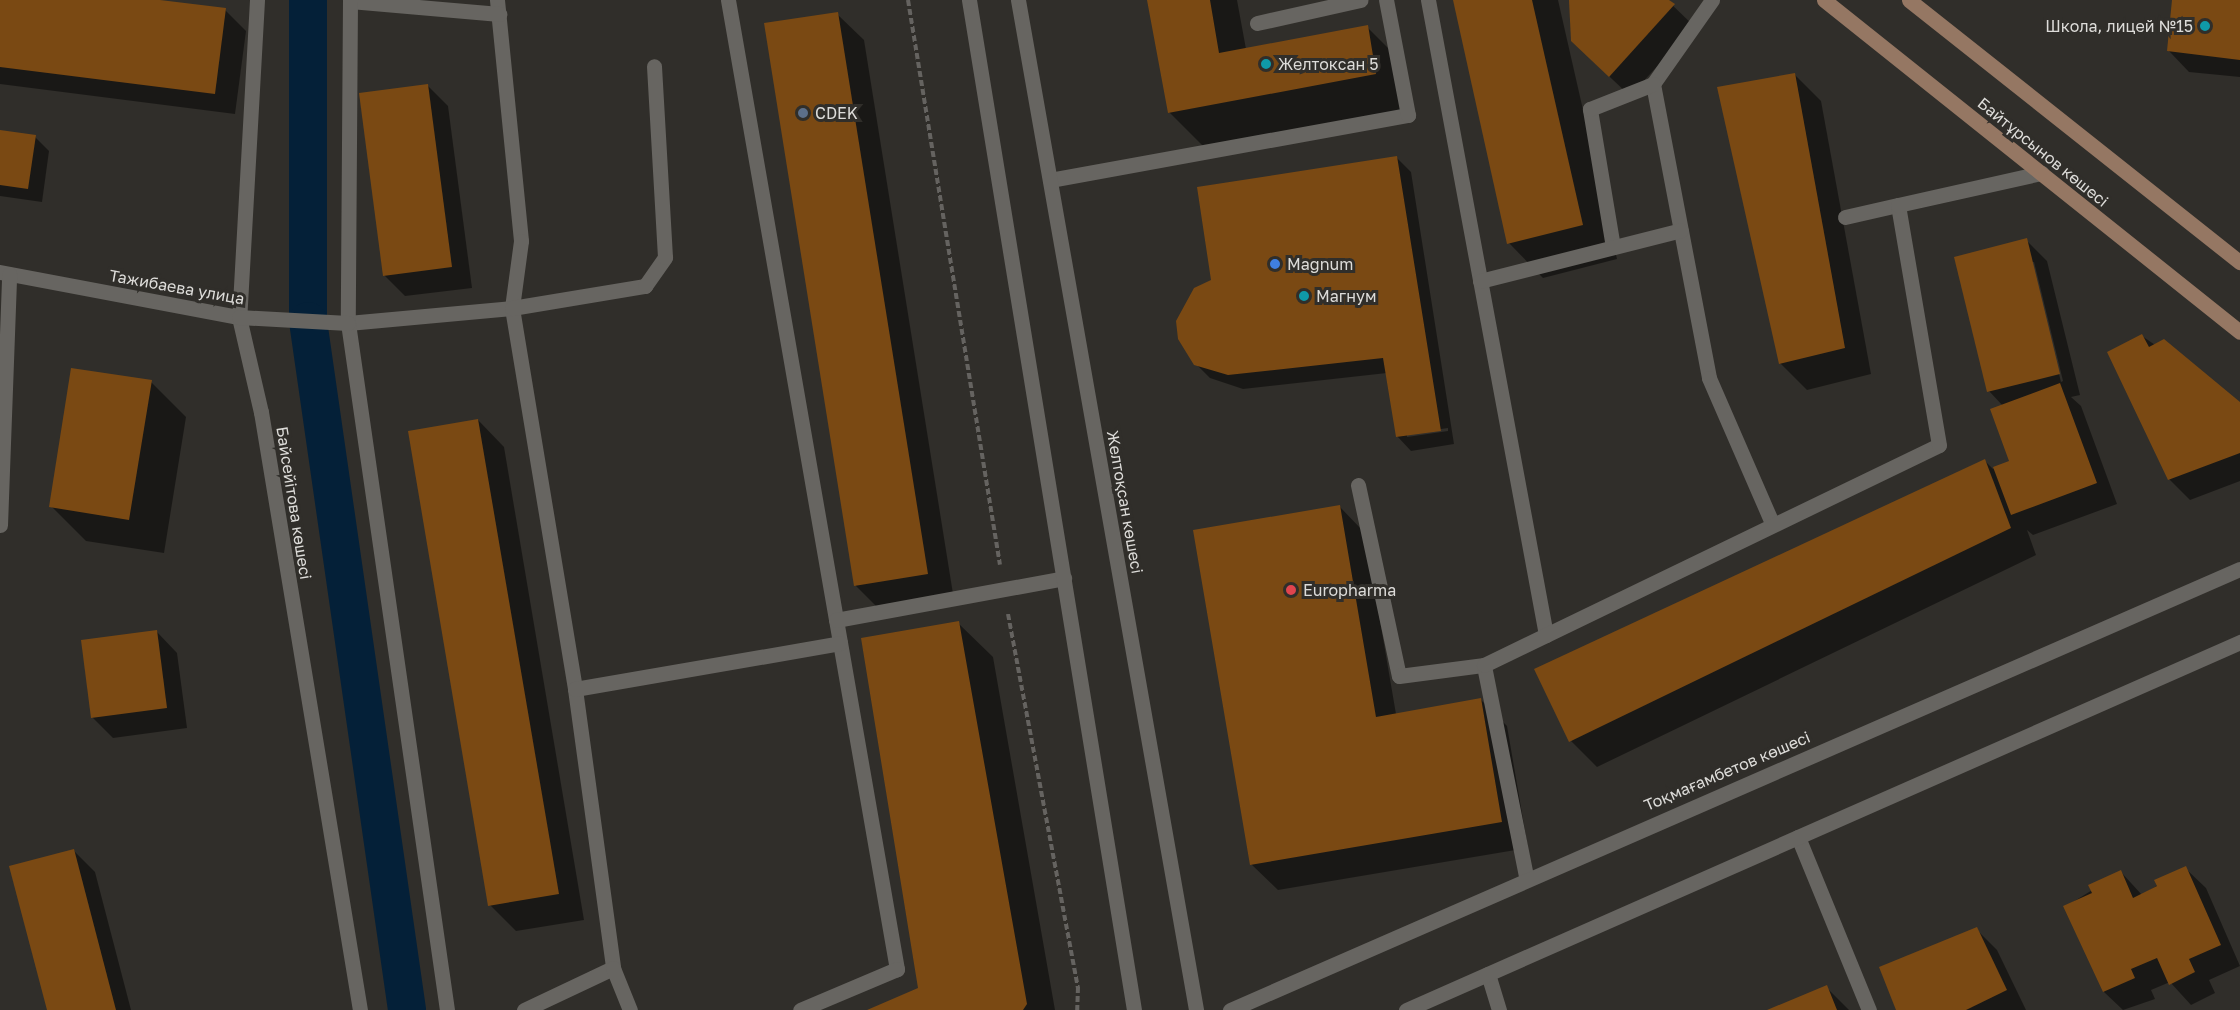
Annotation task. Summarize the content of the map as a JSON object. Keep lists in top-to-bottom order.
{
  "streets": {
    "main road": ["Байтұрсынов көшесі"],
    "street": [
      "Тажибаева улица",
      "Желтоқсан көшесі",
      "Байсейітова көшесі",
      "Тоқмағамбетов көшесі"
    ]
  },
  "crossings": [
    ["Тажибаева улица", "Байсейітова көшесі"]
  ],
  "places": [
    "Школа, лицей №15",
    "Желтоксан 5",
    "CDEK",
    "Magnum",
    "Магнум",
    "Europharma"
  ]
}
